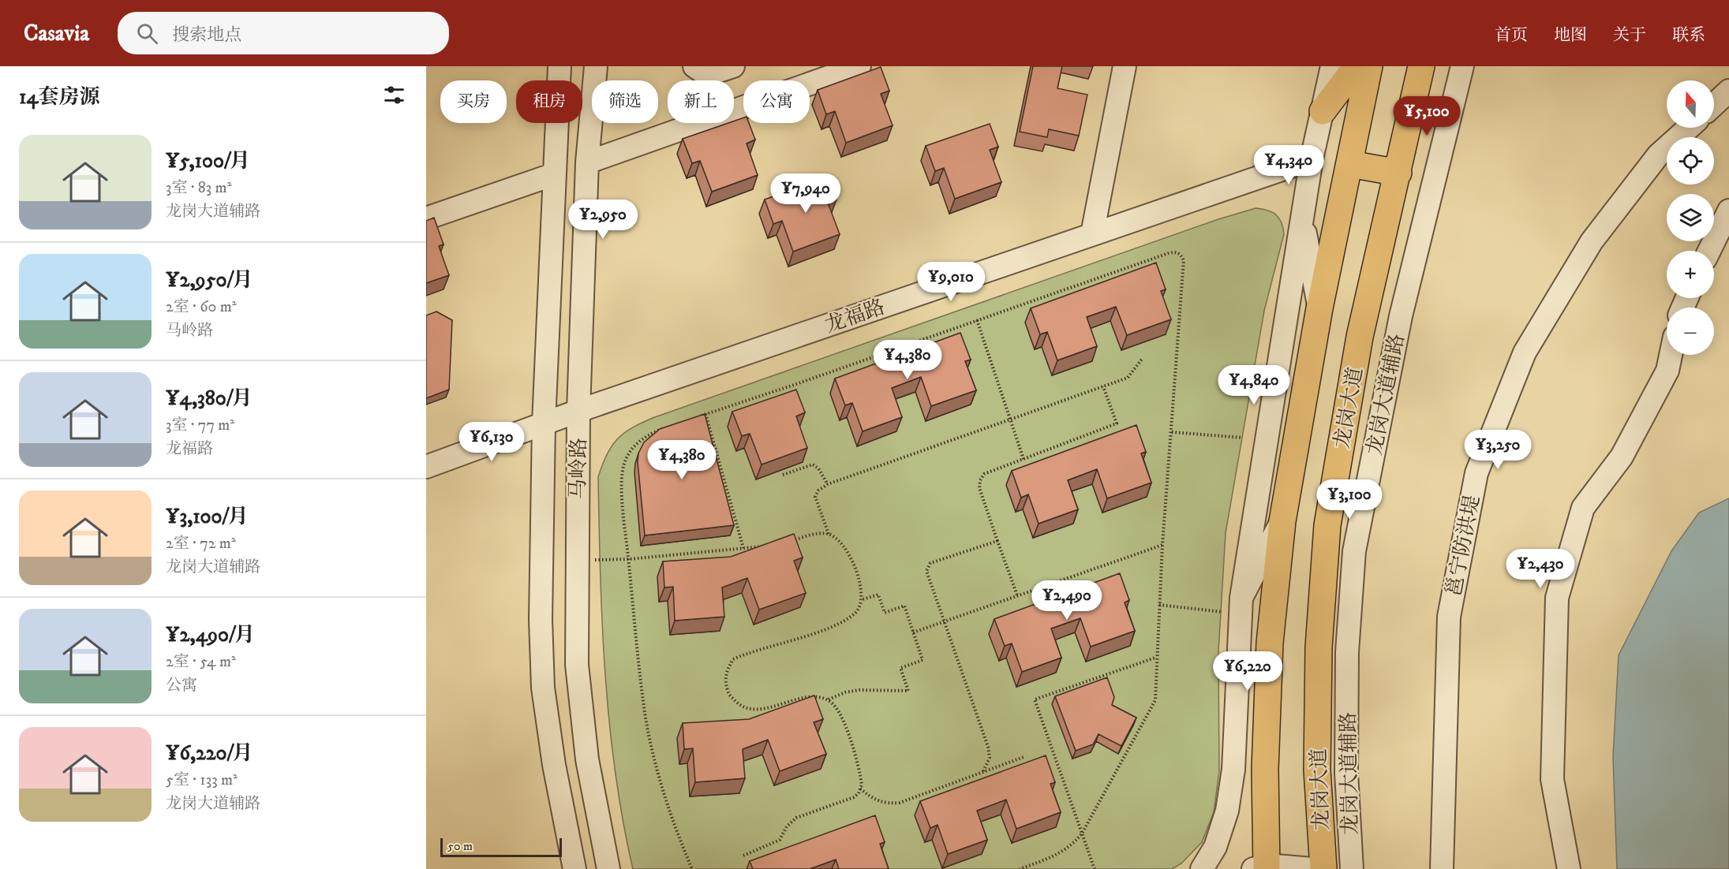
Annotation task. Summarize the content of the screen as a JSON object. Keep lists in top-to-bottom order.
{
  "streets": {
    "main road": ["龙岗大道"],
    "street": [
      "龙福路",
      "龙岗大道辅路",
      "马岭路",
      "邕宁防洪堤"
    ]
  },
  "crossings": [
    ["龙福路", "马岭路"]
  ],
  "scale_bar": "50 m",
  "north": "top",
  "page": {
    "header": "Casavia",
    "search": "搜索地点",
    "nav": [
      "首页",
      "地图",
      "关于",
      "联系"
    ],
    "heading": "14套房源",
    "map_buttons": ["+", "−"],
    "chip": [
      "买房",
      "租房",
      "筛选",
      "新上",
      "公寓"
    ],
    "price": [
      "¥5,100",
      "¥4,340",
      "¥7,940",
      "¥2,950",
      "¥9,010",
      "¥4,380",
      "¥4,840",
      "¥6,130",
      "¥3,250",
      "¥4,380",
      "¥3,100",
      "¥2,430",
      "¥2,490",
      "¥6,220"
    ],
    "list": [
      {
        "name": "¥5,100/月",
        "note": "3室 · 83 m² · 龙岗大道辅路"
      },
      {
        "name": "¥2,950/月",
        "note": "2室 · 60 m² · 马岭路"
      },
      {
        "name": "¥4,380/月",
        "note": "3室 · 77 m² · 龙福路"
      },
      {
        "name": "¥3,100/月",
        "note": "2室 · 72 m² · 龙岗大道辅路"
      },
      {
        "name": "¥2,490/月",
        "note": "2室 · 54 m² · 公寓"
      },
      {
        "name": "¥6,220/月",
        "note": "5室 · 133 m² · 龙岗大道辅路"
      }
    ],
    "scale": "50 m"
  }
}
